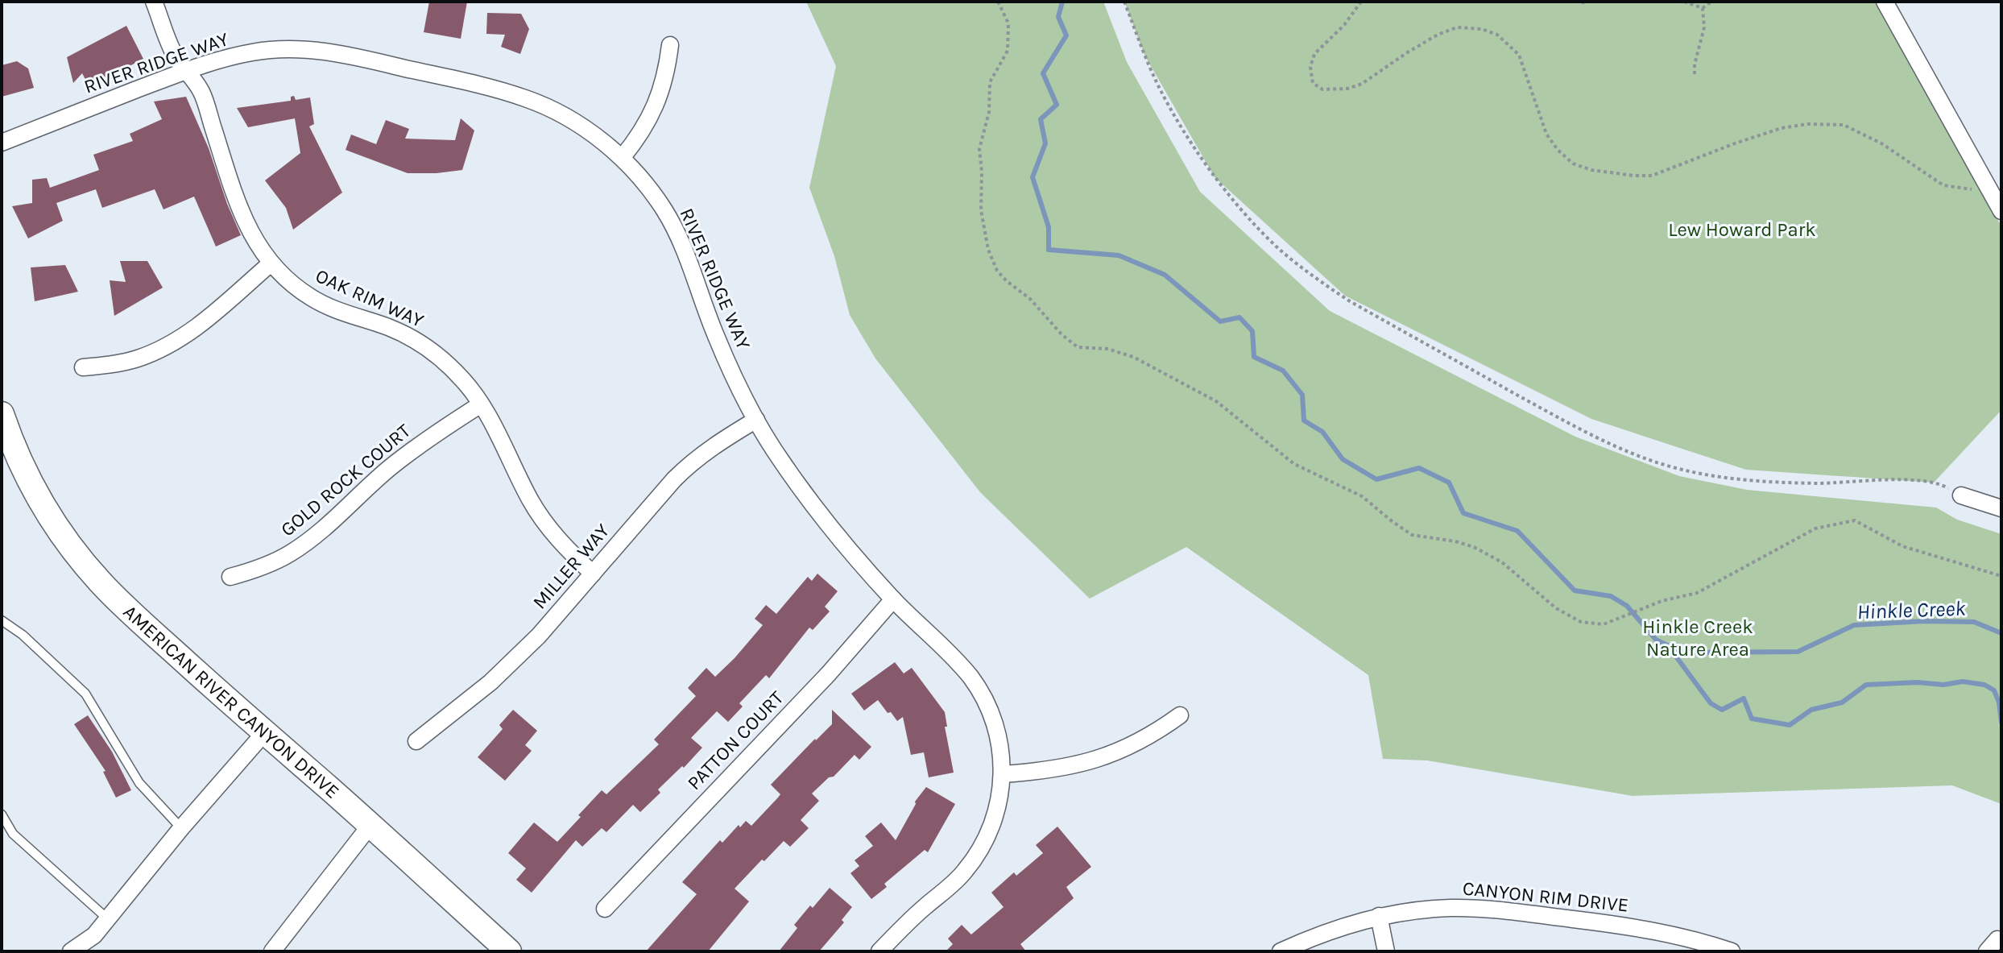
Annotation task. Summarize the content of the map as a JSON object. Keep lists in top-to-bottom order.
{
  "streets": {
    "main road": ["AMERICAN RIVER CANYON DRIVE"],
    "street": [
      "RIVER RIDGE WAY",
      "OAK RIM WAY",
      "GOLD ROCK COURT",
      "MILLER WAY",
      "PATTON COURT",
      "CANYON RIM DRIVE"
    ]
  },
  "crossings": [
    ["RIVER RIDGE WAY", "OAK RIM WAY"],
    ["RIVER RIDGE WAY", "MILLER WAY"],
    ["RIVER RIDGE WAY", "PATTON COURT"],
    ["OAK RIM WAY", "GOLD ROCK COURT"],
    ["OAK RIM WAY", "MILLER WAY"]
  ],
  "water": ["Hinkle Creek"],
  "parks": ["Lew Howard Park", "Hinkle Creek Nature Area"]
}
